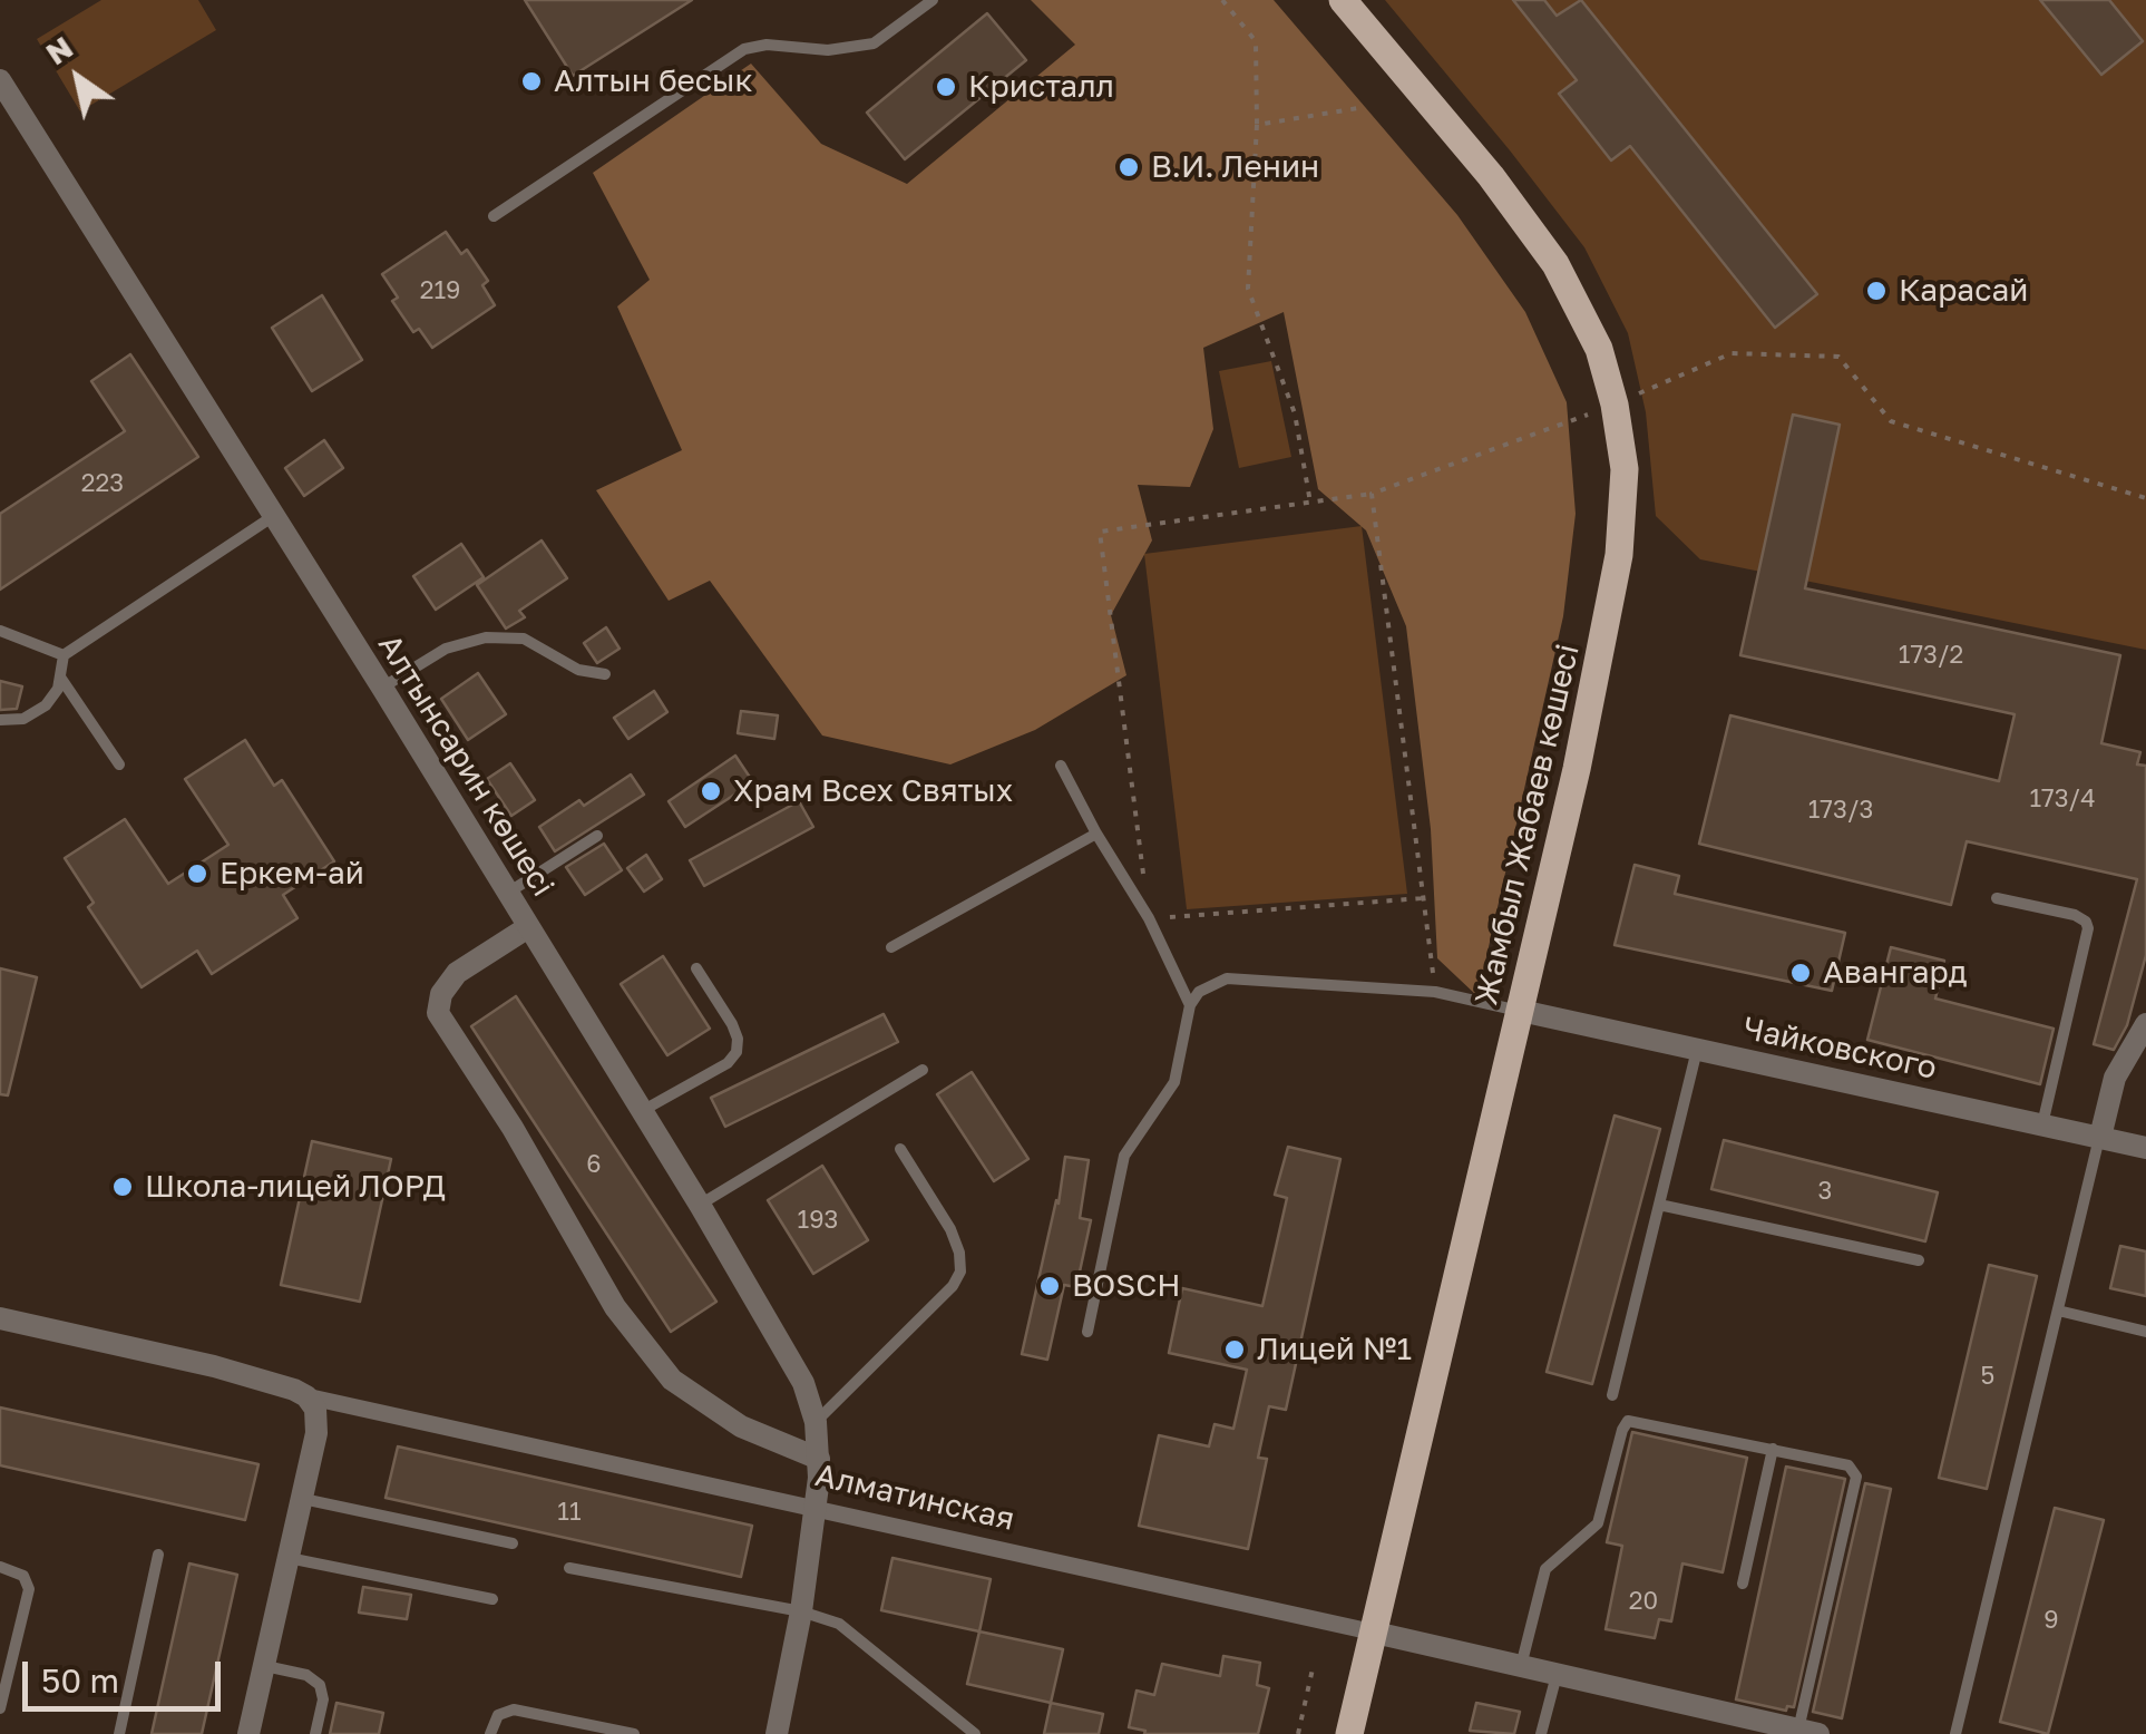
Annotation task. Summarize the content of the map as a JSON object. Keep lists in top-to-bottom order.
{
  "streets": {
    "main road": ["Жамбыл Жабаев көшесі"],
    "street": ["Алтынсарин көшесі", "Чайковского", "Алматинская"]
  },
  "crossings": [
    ["Алтынсарин көшесі", "Алматинская"],
    ["Жамбыл Жабаев көшесі", "Чайковского"],
    ["Жамбыл Жабаев көшесі", "Алматинская"]
  ],
  "places": [
    "Алтын бесык",
    "Кристалл",
    "В.И. Ленин",
    "Карасай",
    "Храм Всех Святых",
    "Еркем-ай",
    "Авангард",
    "Школа-лицей ЛОРД",
    "BOSCH",
    "Лицей №1"
  ],
  "house_numbers": [
    "219",
    "223",
    "173/2",
    "173/4",
    "173/3",
    "6",
    "3",
    "193",
    "5",
    "11",
    "20",
    "9"
  ],
  "scale_bar": "50 m",
  "north": "top left"
}
